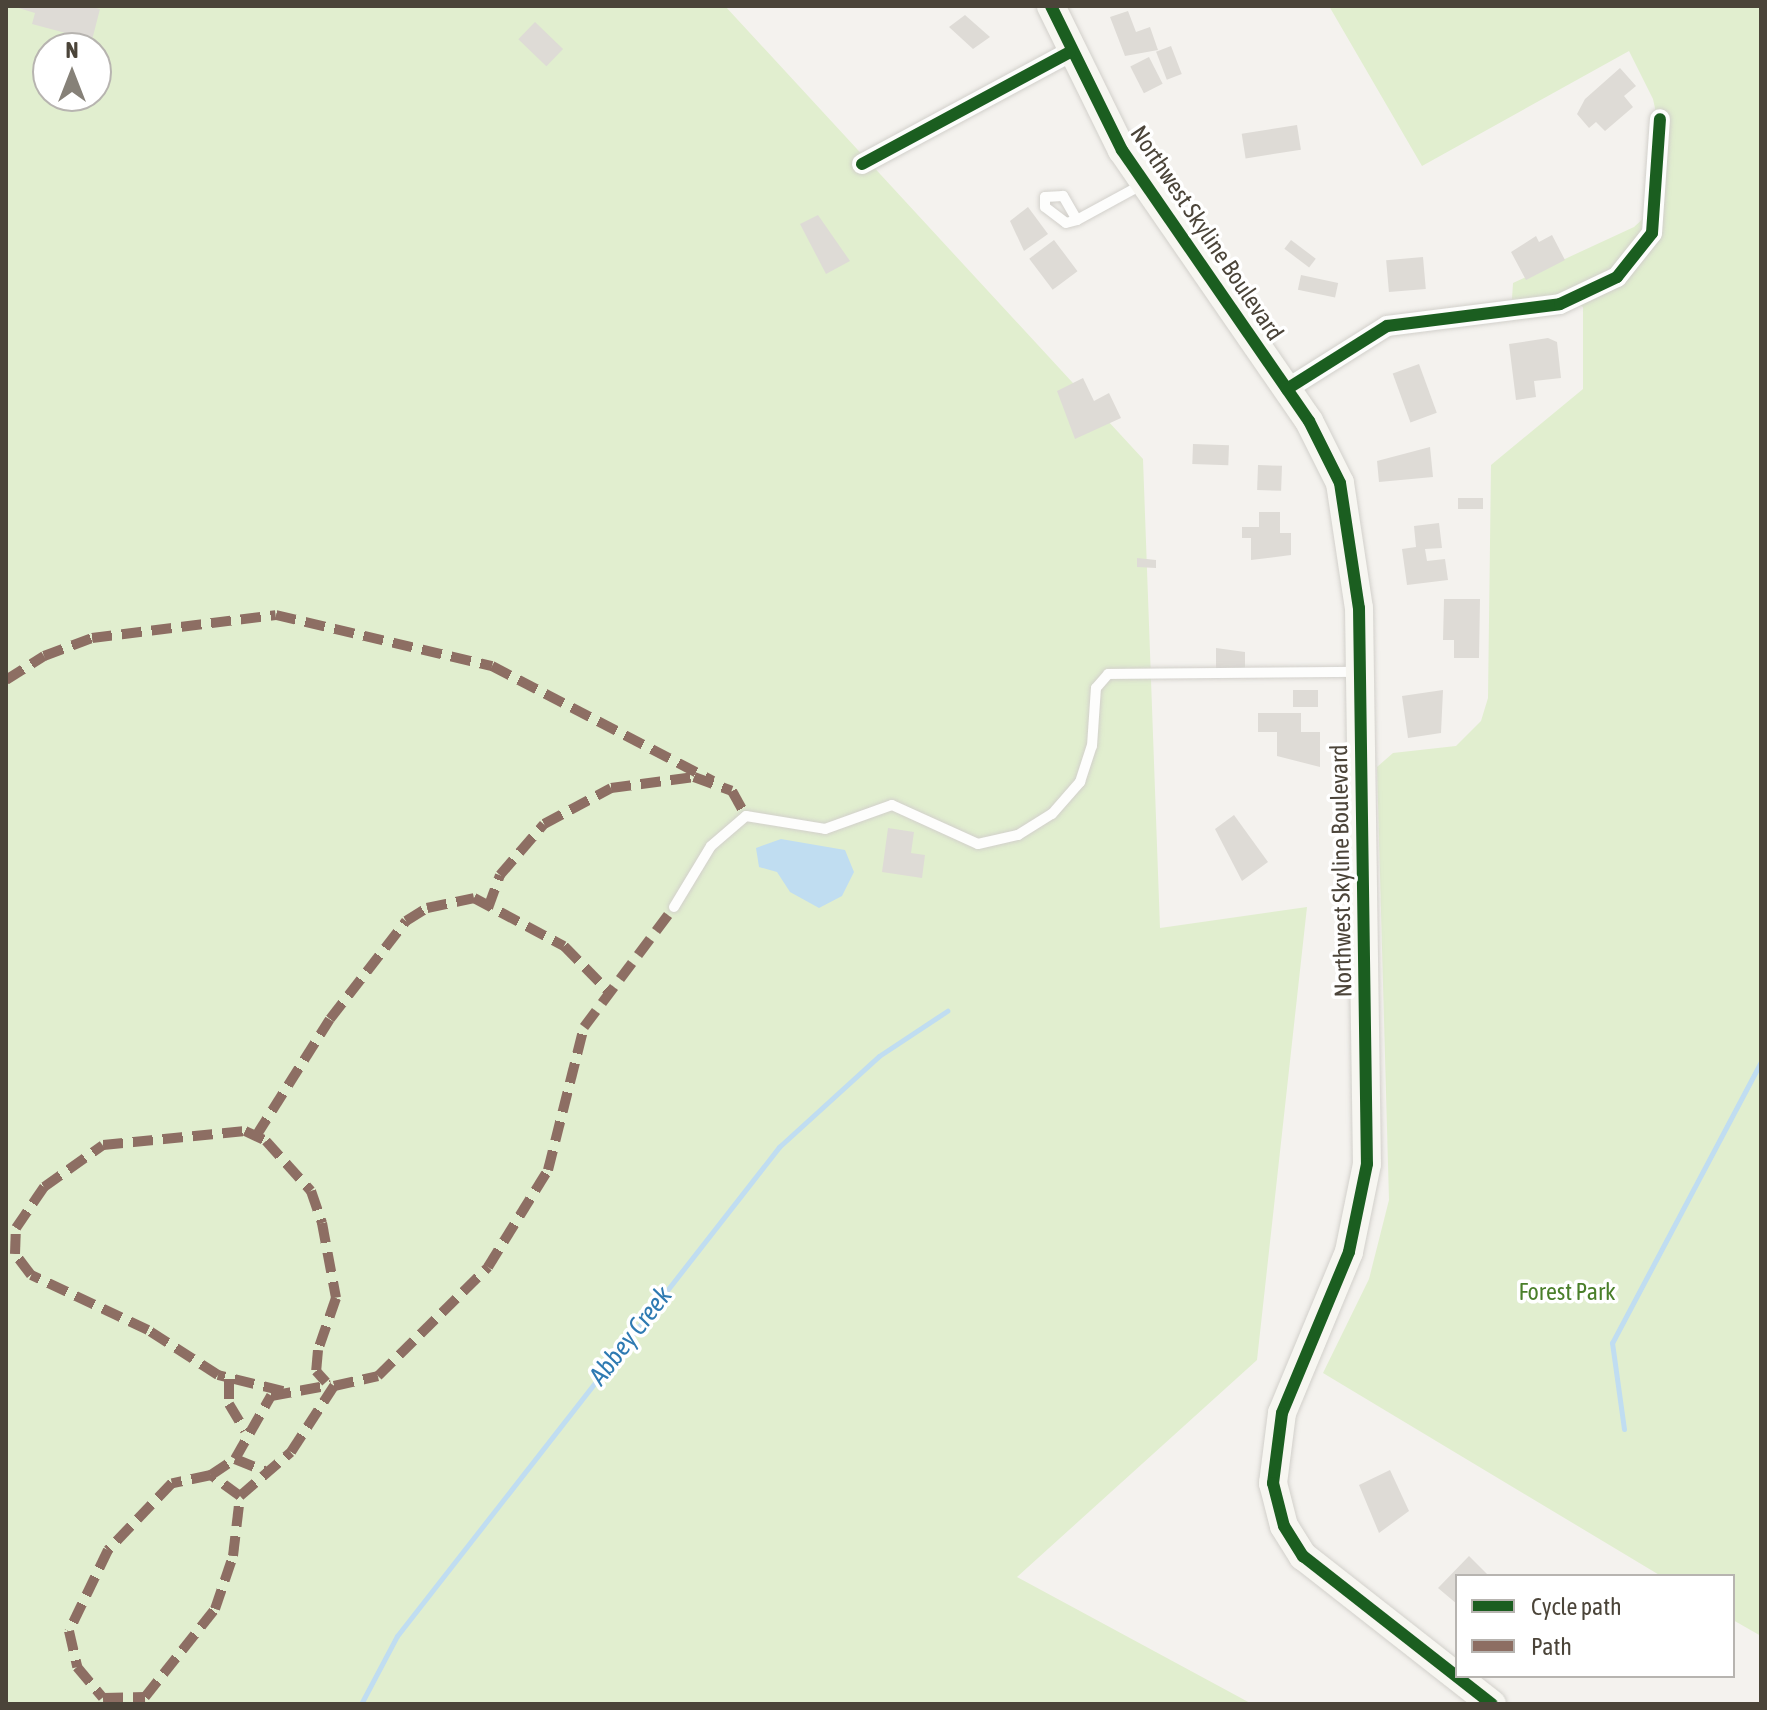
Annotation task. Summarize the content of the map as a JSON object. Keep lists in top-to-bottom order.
{
  "streets": {
    "main road": ["Northwest Skyline Boulevard"]
  },
  "water": ["Abbey Creek"],
  "parks": ["Forest Park"],
  "legend": ["Cycle path", "Path"],
  "north": "top"
}
